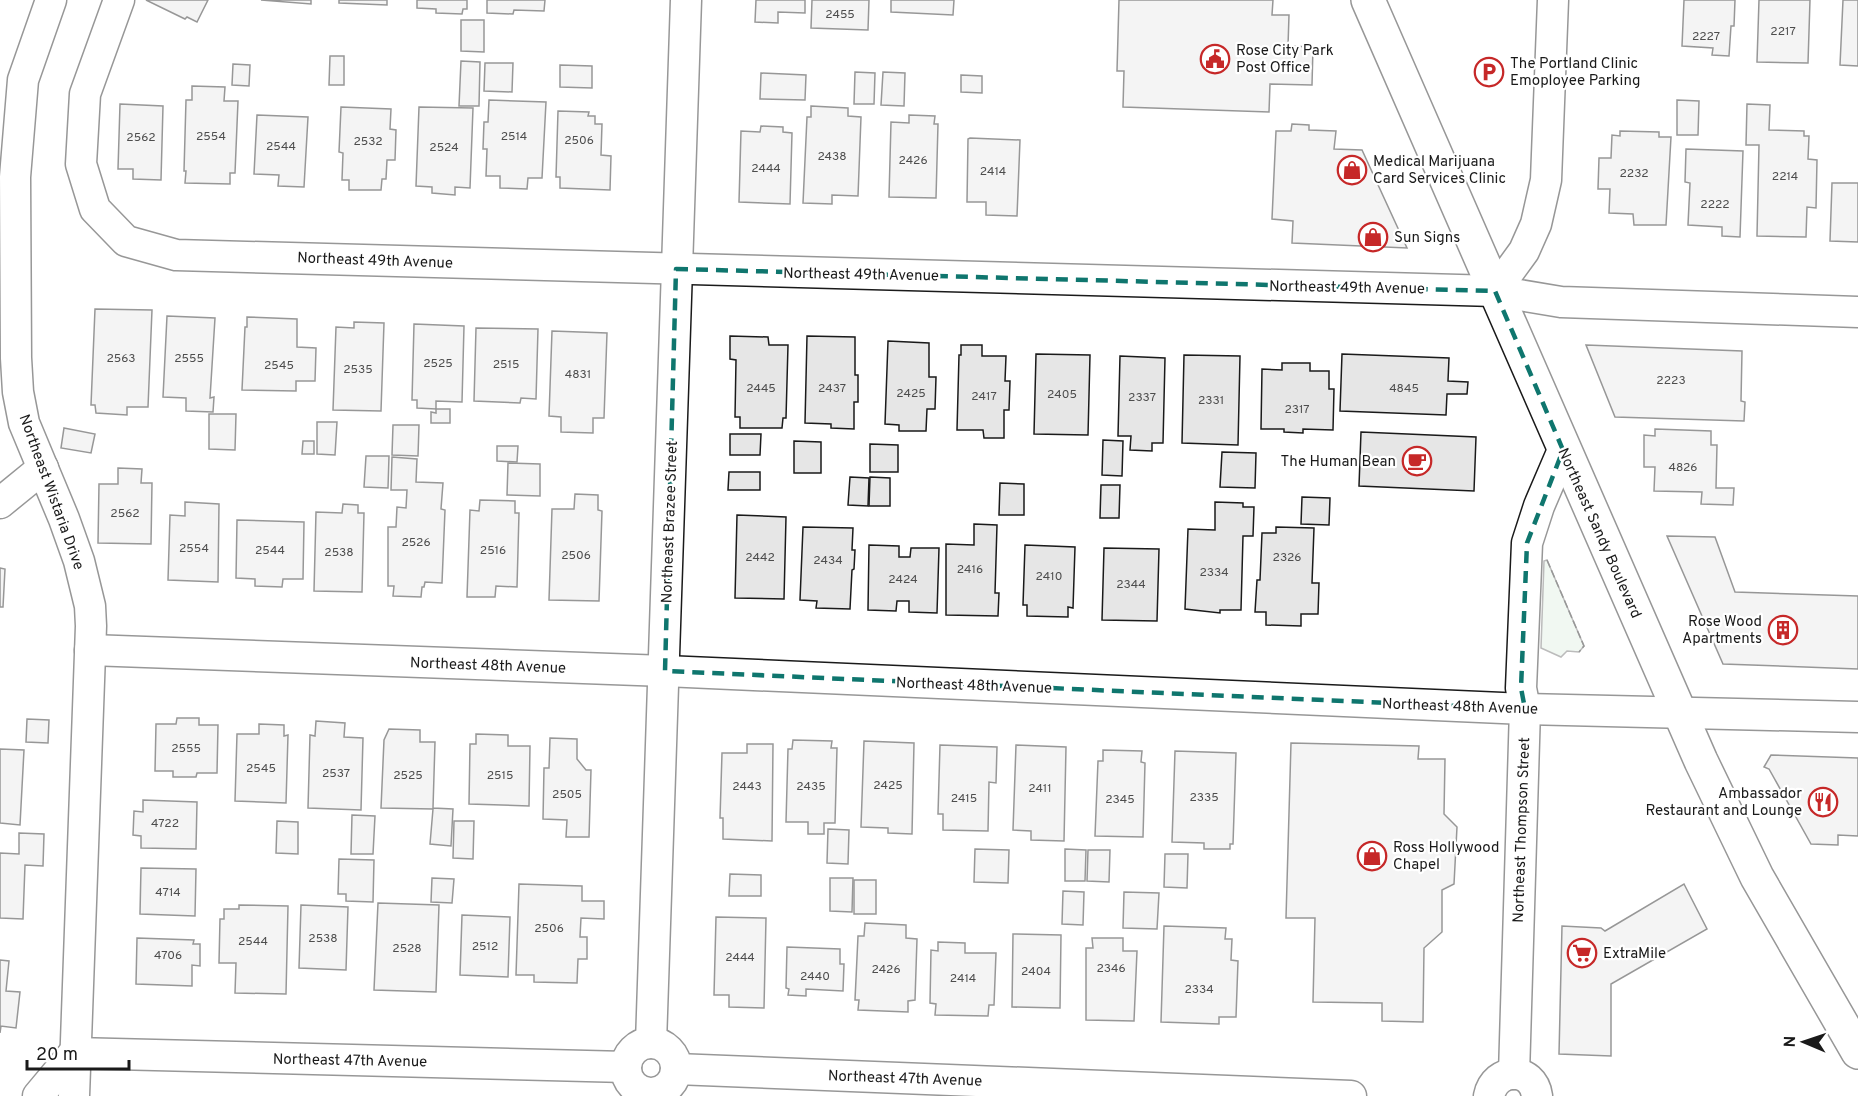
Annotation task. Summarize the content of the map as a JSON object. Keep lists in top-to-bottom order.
{
  "streets": {
    "main road": ["Northeast Sandy Boulevard"],
    "street": [
      "Northeast 49th Avenue",
      "Northeast Wistaria Drive",
      "Northeast Brazee Street",
      "Northeast 48th Avenue",
      "Northeast Thompson Street",
      "Northeast 47th Avenue"
    ]
  },
  "crossings": [
    ["Northeast 49th Avenue", "Northeast Brazee Street"],
    ["Northeast 49th Avenue", "Northeast Sandy Boulevard"],
    ["Northeast Wistaria Drive", "Northeast 48th Avenue"],
    ["Northeast Wistaria Drive", "Northeast 47th Avenue"],
    ["Northeast Brazee Street", "Northeast 48th Avenue"],
    ["Northeast Brazee Street", "Northeast 47th Avenue"],
    ["Northeast Sandy Boulevard", "Northeast 48th Avenue"],
    ["Northeast Sandy Boulevard", "Northeast Thompson Street"],
    ["Northeast 48th Avenue", "Northeast Thompson Street"]
  ],
  "places": {
    "public building": ["Rose City Park Post Office"],
    "parking": ["The Portland Clinic Emoployee Parking"],
    "shop": ["Medical Marijuana Card Services Clinic", "Sun Signs", "Ross Hollywood Chapel"],
    "cafe": ["The Human Bean"],
    "building": ["Rose Wood Apartments"],
    "restaurant": ["Ambassador Restaurant and Lounge"],
    "supermarket": ["ExtraMile"]
  },
  "house_numbers": [
    "2455",
    "2217",
    "2227",
    "2554",
    "2514",
    "2562",
    "2506",
    "2532",
    "2544",
    "2524",
    "2438",
    "2426",
    "2444",
    "2414",
    "2232",
    "2214",
    "2222",
    "2563",
    "2555",
    "2525",
    "2515",
    "2545",
    "2535",
    "4831",
    "2223",
    "2445",
    "2437",
    "4845",
    "2425",
    "2405",
    "2417",
    "2337",
    "2331",
    "2317",
    "4826",
    "2562",
    "2526",
    "2554",
    "2544",
    "2516",
    "2538",
    "2506",
    "2442",
    "2326",
    "2434",
    "2416",
    "2334",
    "2410",
    "2424",
    "2344",
    "2555",
    "2545",
    "2537",
    "2525",
    "2515",
    "2425",
    "2443",
    "2435",
    "2411",
    "2505",
    "2335",
    "2415",
    "2345",
    "4722",
    "4714",
    "2506",
    "2538",
    "2544",
    "2512",
    "2528",
    "4706",
    "2444",
    "2346",
    "2426",
    "2404",
    "2440",
    "2414",
    "2334"
  ],
  "scale_bar": "20 m",
  "north": "left"
}
